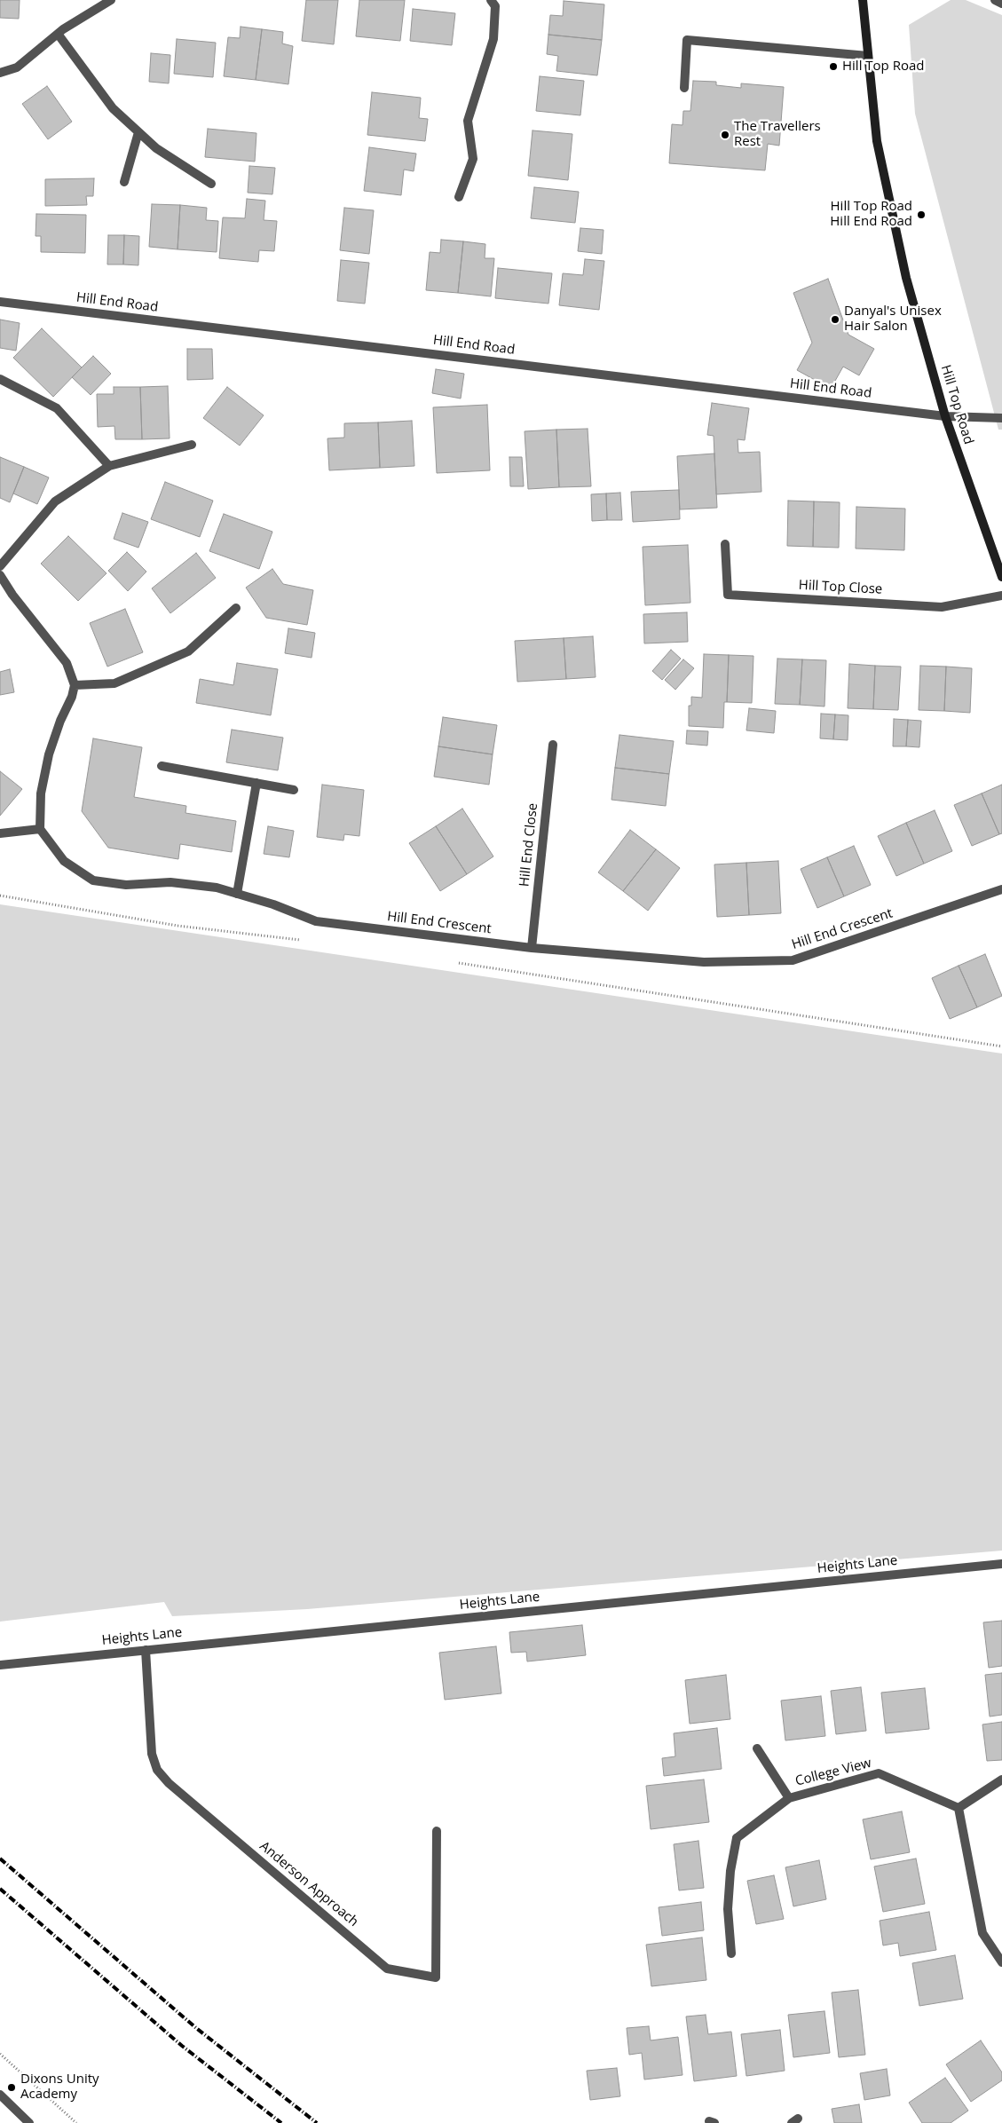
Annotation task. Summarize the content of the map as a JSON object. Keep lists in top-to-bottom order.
{
  "streets": {
    "street": [
      "Hill End Road",
      "Hill Top Road",
      "Hill Top Close",
      "Hill End Close",
      "Hill End Crescent",
      "Heights Lane",
      "College View",
      "Anderson Approach"
    ]
  },
  "crossings": [
    ["Hill End Road", "Hill Top Road"],
    ["Hill End Close", "Hill End Crescent"],
    ["Heights Lane", "Anderson Approach"]
  ],
  "places": [
    "Hill Top Road",
    "The Travellers Rest",
    "Hill Top Road Hill End Road",
    "Danyal's Unisex Hair Salon",
    "Dixons Unity Academy"
  ]
}
